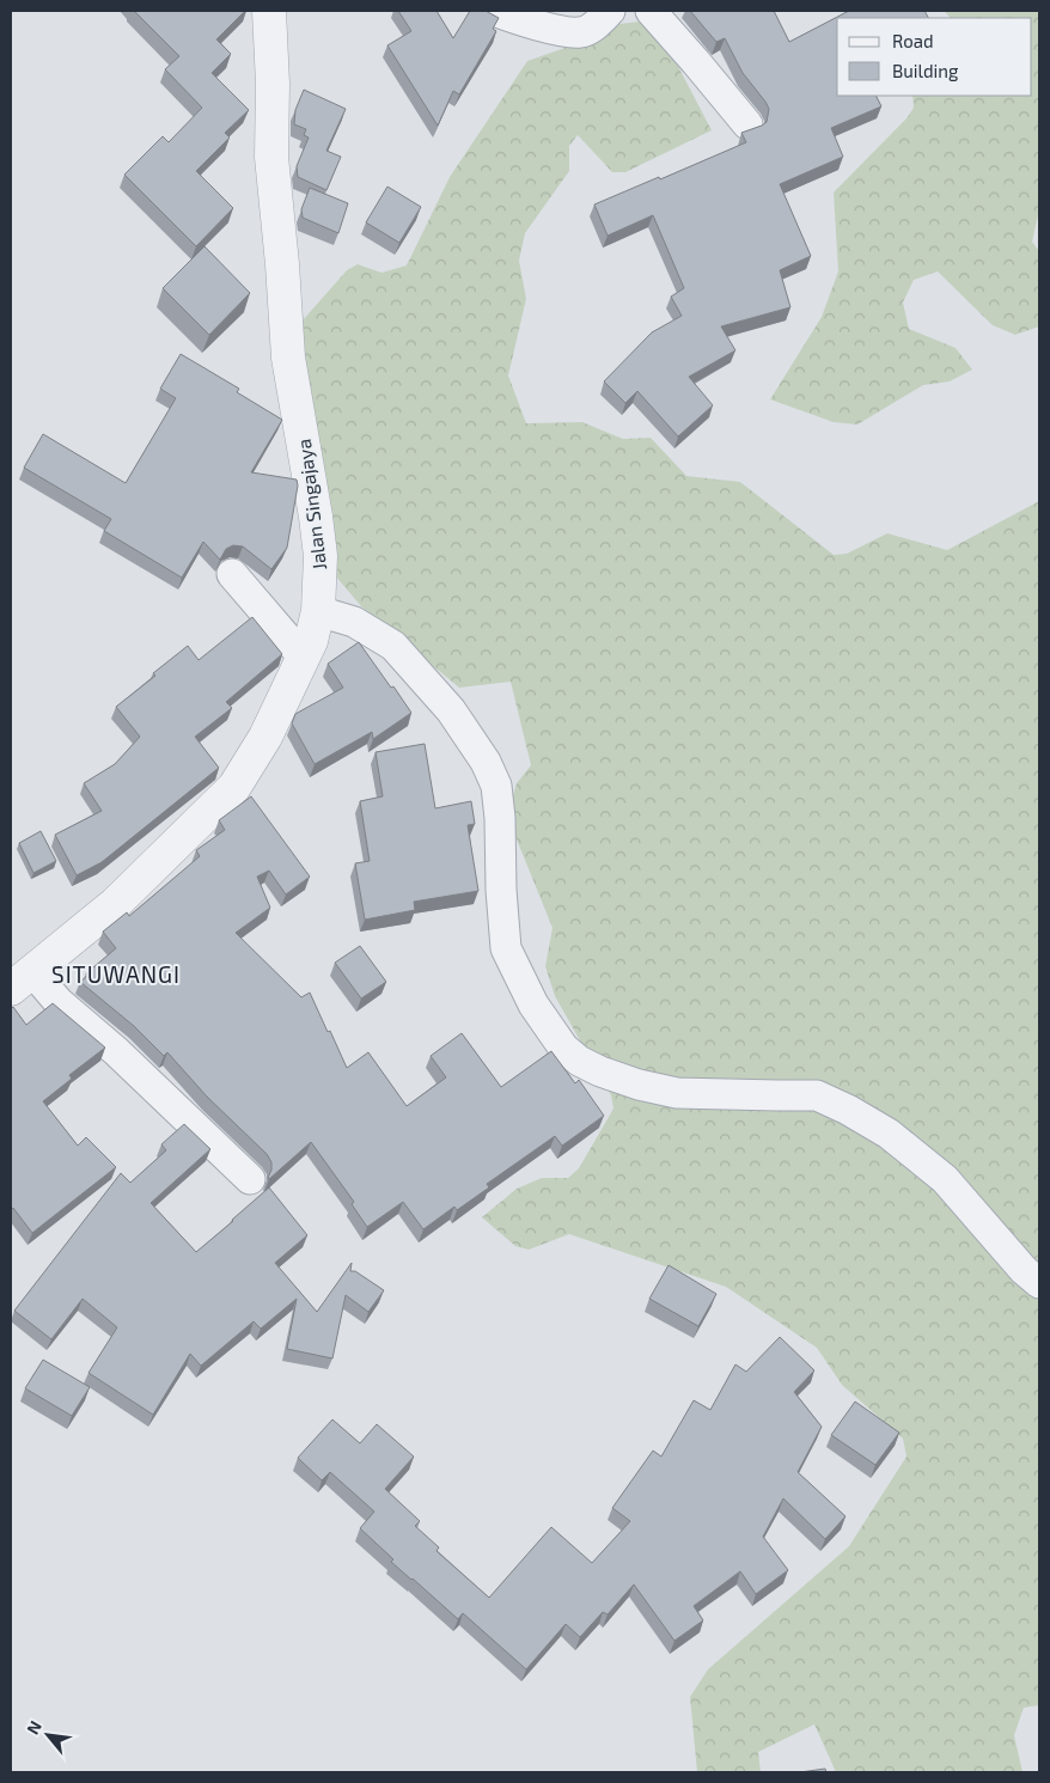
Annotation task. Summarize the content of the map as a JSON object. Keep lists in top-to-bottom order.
{
  "streets": {
    "street": ["Jalan Singajaya"]
  },
  "districts": ["SITUWANGI"],
  "legend": ["Road", "Building"],
  "north": "top left"
}
